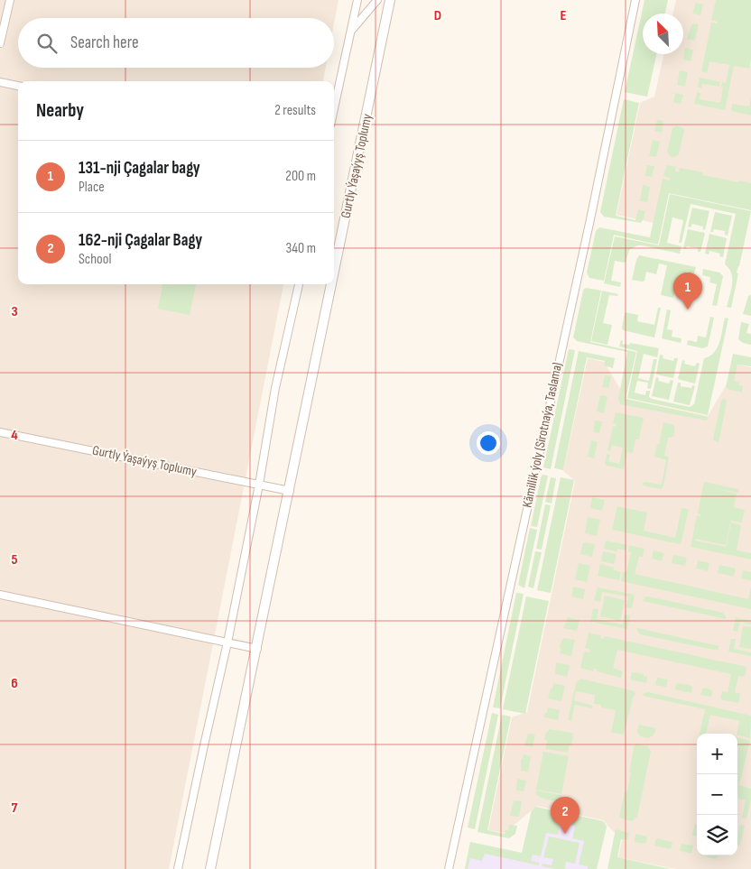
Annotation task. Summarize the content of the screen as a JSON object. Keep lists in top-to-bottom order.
{
  "streets": {
    "street": ["Gurtly Ýaşaýyş Toplumy", "Kämillik ýoly (Sirotnaýa, Taslama)"]
  },
  "north": "top left",
  "page": {
    "search": "Search here",
    "heading": ["Nearby", "2 results"],
    "list": [
      {
        "mark": "1",
        "name": "131-nji Çagalar bagy",
        "note": "Place",
        "value": "200 m"
      },
      {
        "mark": "2",
        "name": "162-nji Çagalar Bagy",
        "note": "School",
        "value": "340 m"
      }
    ],
    "pins": ["1", "2"],
    "map_buttons": ["+", "−"]
  },
  "grid": {
    "columns": ["D", "E"],
    "rows": [
      "3",
      "4",
      "5",
      "6",
      "7"
    ]
  }
}
